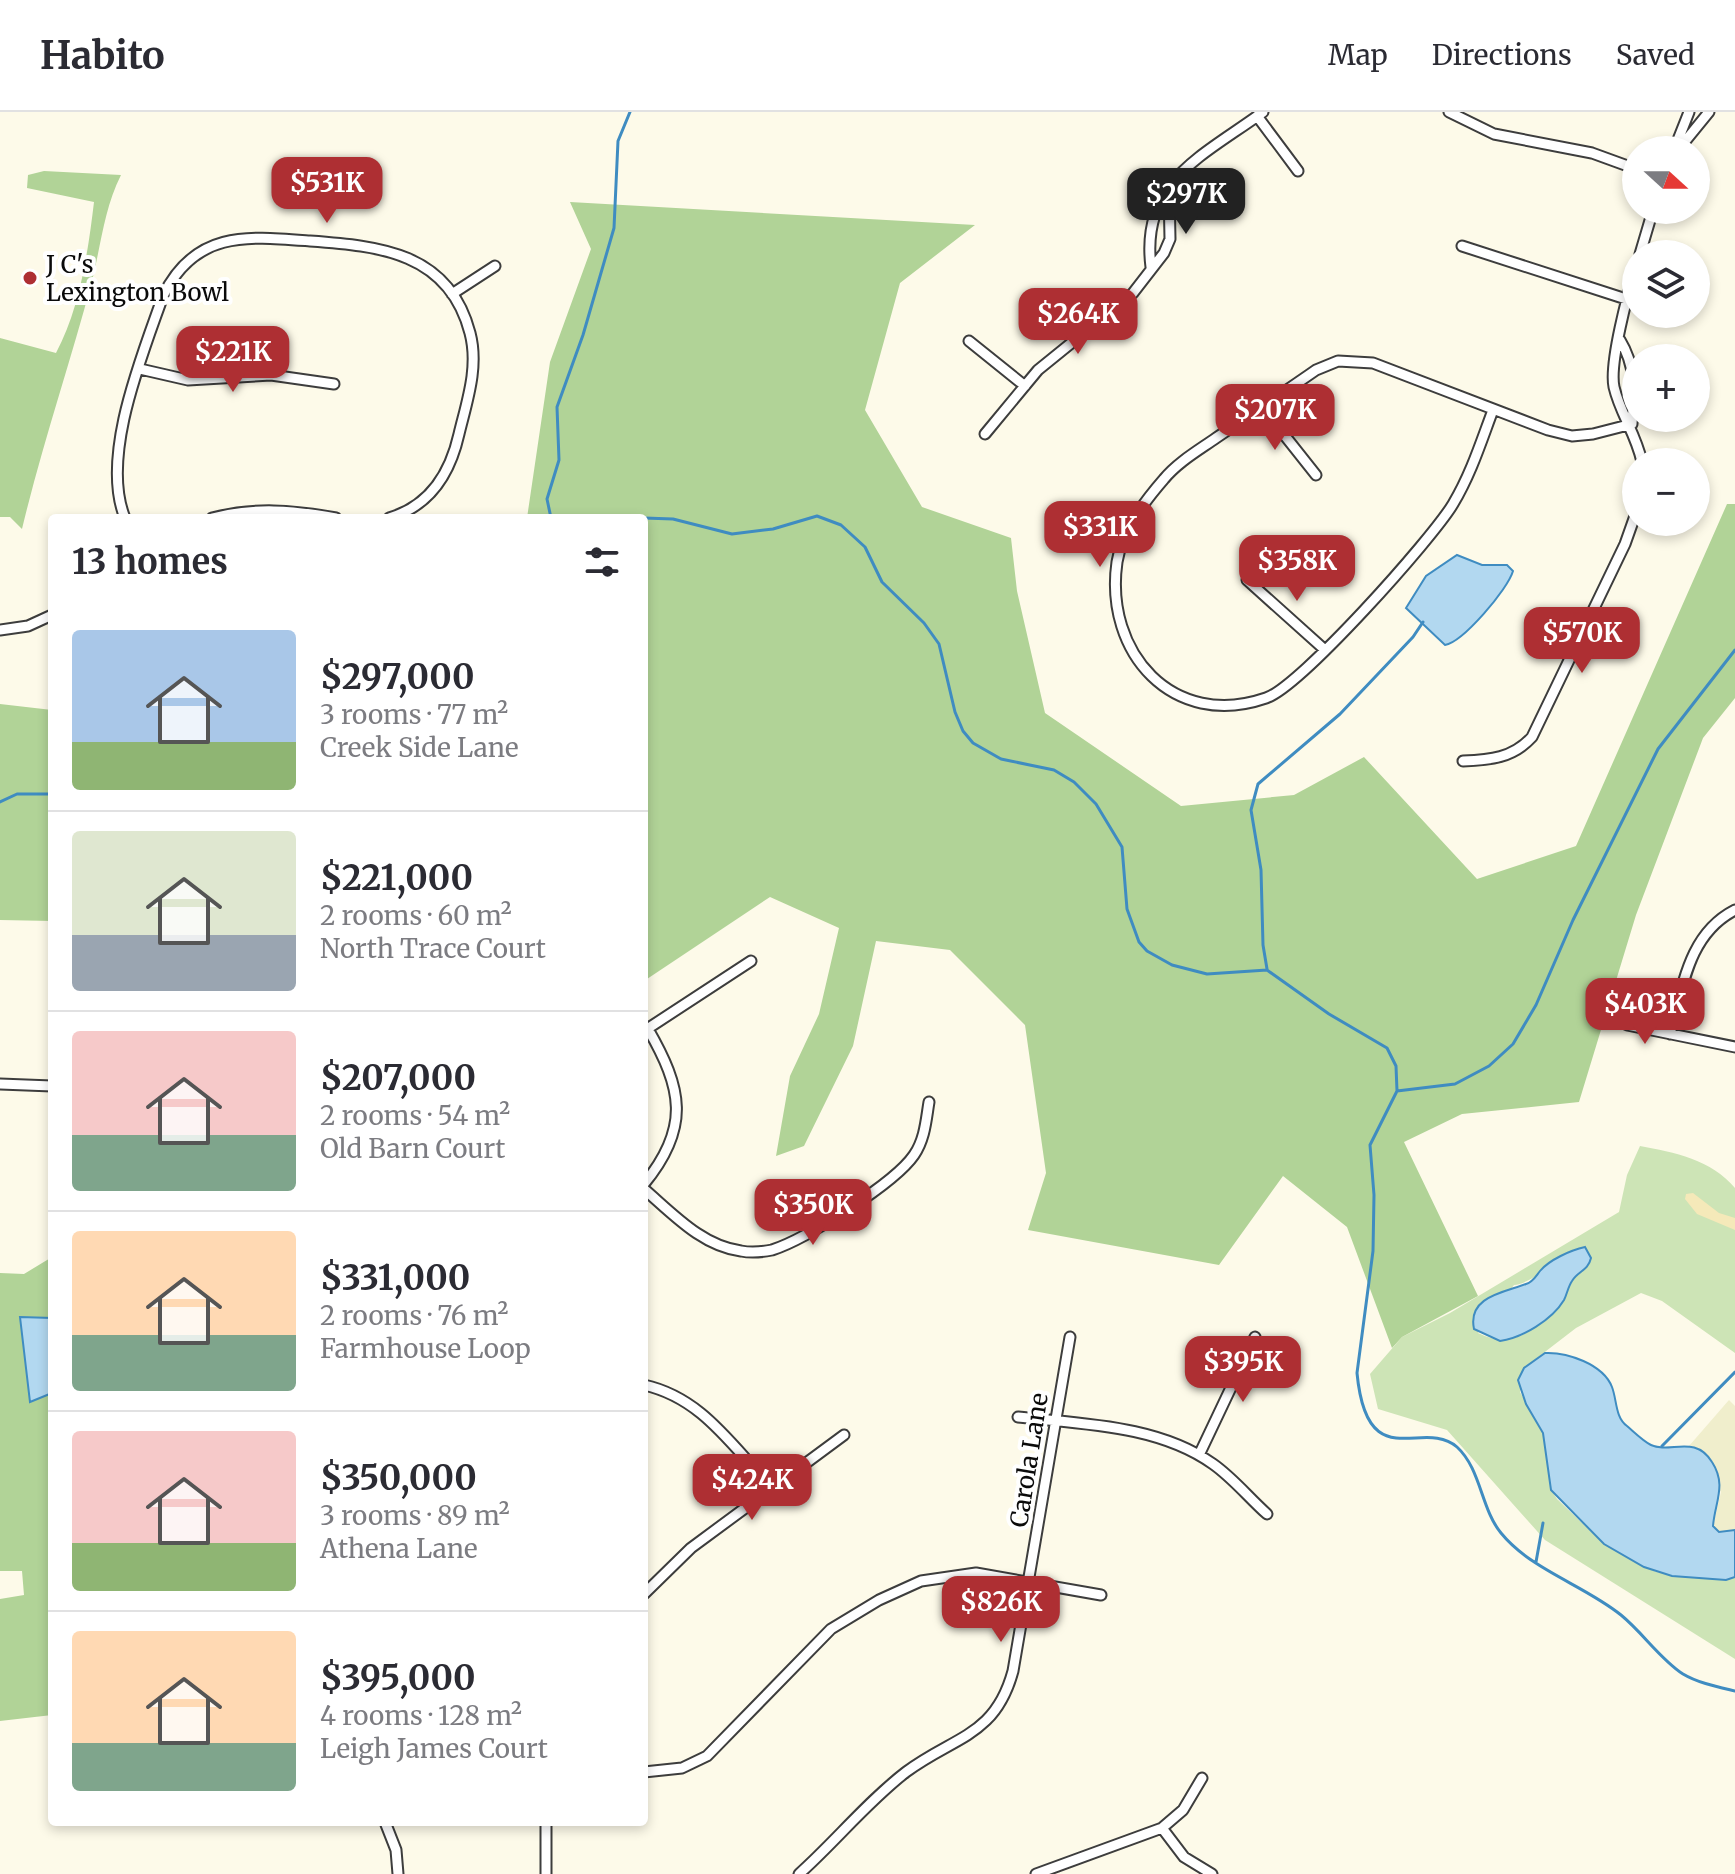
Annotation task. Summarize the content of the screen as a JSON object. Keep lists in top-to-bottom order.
{
  "streets": {
    "street": ["Carola Lane"]
  },
  "places": ["J C's Lexington Bowl"],
  "north": "right",
  "page": {
    "header": "Habito",
    "nav": ["Map", "Directions", "Saved"],
    "map_buttons": ["+", "−"],
    "price": [
      "$531K",
      "$297K",
      "$264K",
      "$221K",
      "$207K",
      "$331K",
      "$358K",
      "$570K",
      "$403K",
      "$350K",
      "$395K",
      "$424K",
      "$826K"
    ],
    "heading": "13 homes",
    "list": [
      {
        "name": "$297,000",
        "note": "3 rooms · 77 m² · Creek Side Lane"
      },
      {
        "name": "$221,000",
        "note": "2 rooms · 60 m² · North Trace Court"
      },
      {
        "name": "$207,000",
        "note": "2 rooms · 54 m² · Old Barn Court"
      },
      {
        "name": "$331,000",
        "note": "2 rooms · 76 m² · Farmhouse Loop"
      },
      {
        "name": "$350,000",
        "note": "3 rooms · 89 m² · Athena Lane"
      },
      {
        "name": "$395,000",
        "note": "4 rooms · 128 m² · Leigh James Court"
      }
    ]
  }
}
